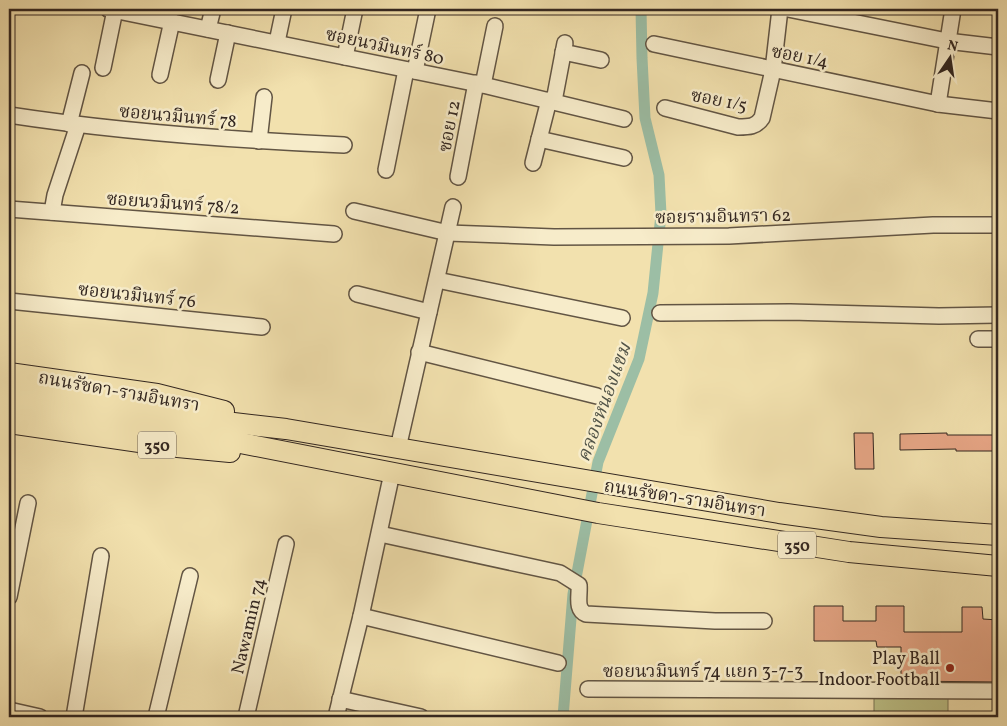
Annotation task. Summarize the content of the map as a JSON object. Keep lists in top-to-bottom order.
{
  "streets": {
    "main road": ["ถนนรัชดา-รามอินทรา", "350"],
    "street": [
      "ซอยนวมินทร์ 80",
      "ซอย 1/4",
      "ซอย 1/5",
      "ซอยนวมินทร์ 78",
      "ซอย 12",
      "ซอยนวมินทร์ 78/2",
      "ซอยรามอินทรา 62",
      "ซอยนวมินทร์ 76",
      "Nawamin 74",
      "ซอยนวมินทร์ 74 แยก 3-7-3"
    ]
  },
  "crossings": [
    ["ซอยนวมินทร์ 80", "ซอย 12"],
    ["ซอย 1/4", "ซอย 1/5"]
  ],
  "water": ["คลองหนองแขม"],
  "places": ["Play Ball Indoor Football"],
  "north": "top"
}
